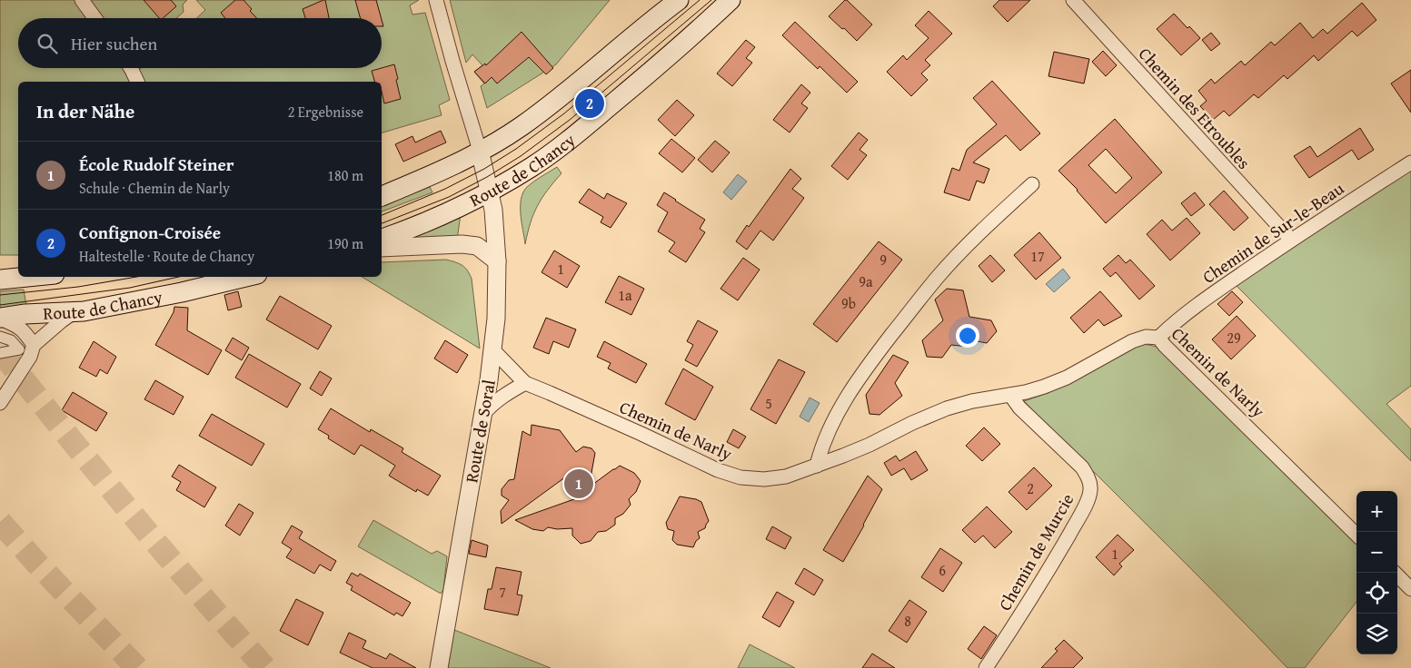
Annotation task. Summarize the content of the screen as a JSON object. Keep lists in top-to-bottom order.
{
  "streets": {
    "main road": ["Route de Chancy"],
    "street": [
      "Chemin des Etroubles",
      "Chemin de Sur-le-Beau",
      "Chemin de Narly",
      "Route de Soral",
      "Chemin de Murcie"
    ]
  },
  "crossings": [
    ["Chemin des Etroubles", "Chemin de Sur-le-Beau"],
    ["Route de Chancy", "Route de Soral"],
    ["Chemin de Sur-le-Beau", "Chemin de Narly"],
    ["Chemin de Narly", "Route de Soral"],
    ["Chemin de Narly", "Chemin de Murcie"]
  ],
  "house_numbers": [
    "17",
    "9",
    "1",
    "9a",
    "1a",
    "9b",
    "29",
    "5",
    "2",
    "1",
    "6",
    "7",
    "8"
  ],
  "page": {
    "search": "Hier suchen",
    "heading": ["In der Nähe", "2 Ergebnisse"],
    "pins": ["2", "1"],
    "list": [
      {
        "mark": "1",
        "name": "École Rudolf Steiner",
        "note": "Schule · Chemin de Narly",
        "value": "180 m"
      },
      {
        "mark": "2",
        "name": "Confignon-Croisée",
        "note": "Haltestelle · Route de Chancy",
        "value": "190 m"
      }
    ],
    "map_buttons": ["+", "−"]
  }
}
